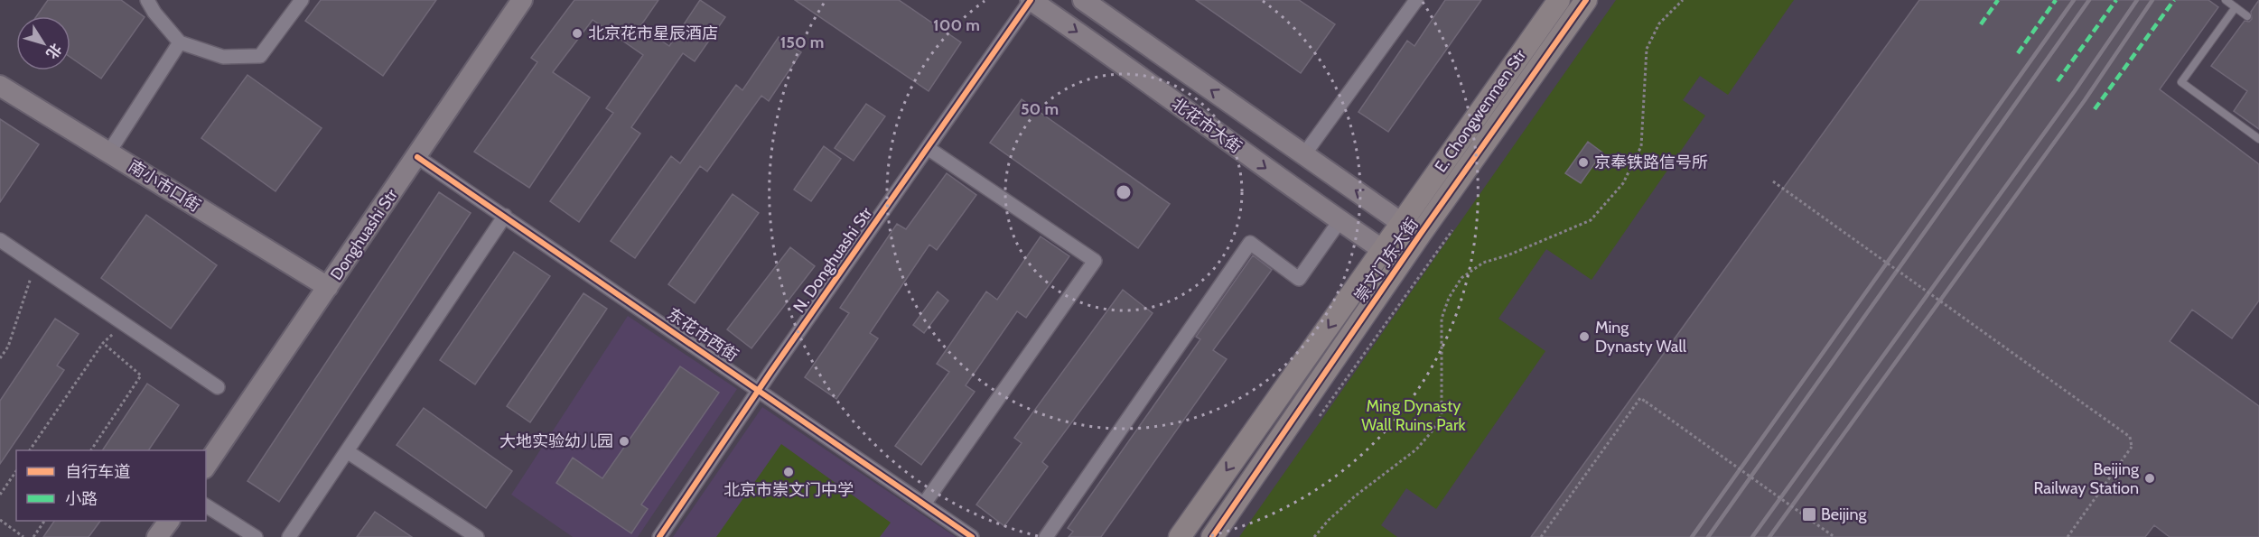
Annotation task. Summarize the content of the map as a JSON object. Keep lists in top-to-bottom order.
{
  "streets": {
    "main road": ["E. Chongwenmen Str", "崇文门东大街"],
    "street": [
      "北花市大街",
      "南小市口街",
      "Donghuashi Str",
      "N. Donghuashi Str",
      "东花市西街"
    ]
  },
  "crossings": [
    ["E. Chongwenmen Str", "北花市大街"],
    ["E. Chongwenmen Str", "崇文门东大街"],
    ["北花市大街", "N. Donghuashi Str"],
    ["北花市大街", "崇文门东大街"],
    ["南小市口街", "Donghuashi Str"],
    ["Donghuashi Str", "东花市西街"],
    ["N. Donghuashi Str", "东花市西街"]
  ],
  "parks": ["Ming Dynasty Wall Ruins Park"],
  "places": {
    "other": [
      "北京花市星辰酒店",
      "京奉铁路信号所",
      "Ming Dynasty Wall",
      "大地实验幼儿园",
      "北京市崇文门中学",
      "Beijing Railway Station"
    ],
    "transit": ["Beijing"]
  },
  "legend": ["自行车道", "小路"],
  "north": "bottom right",
  "rings": ["100 m", "150 m", "50 m"]
}
